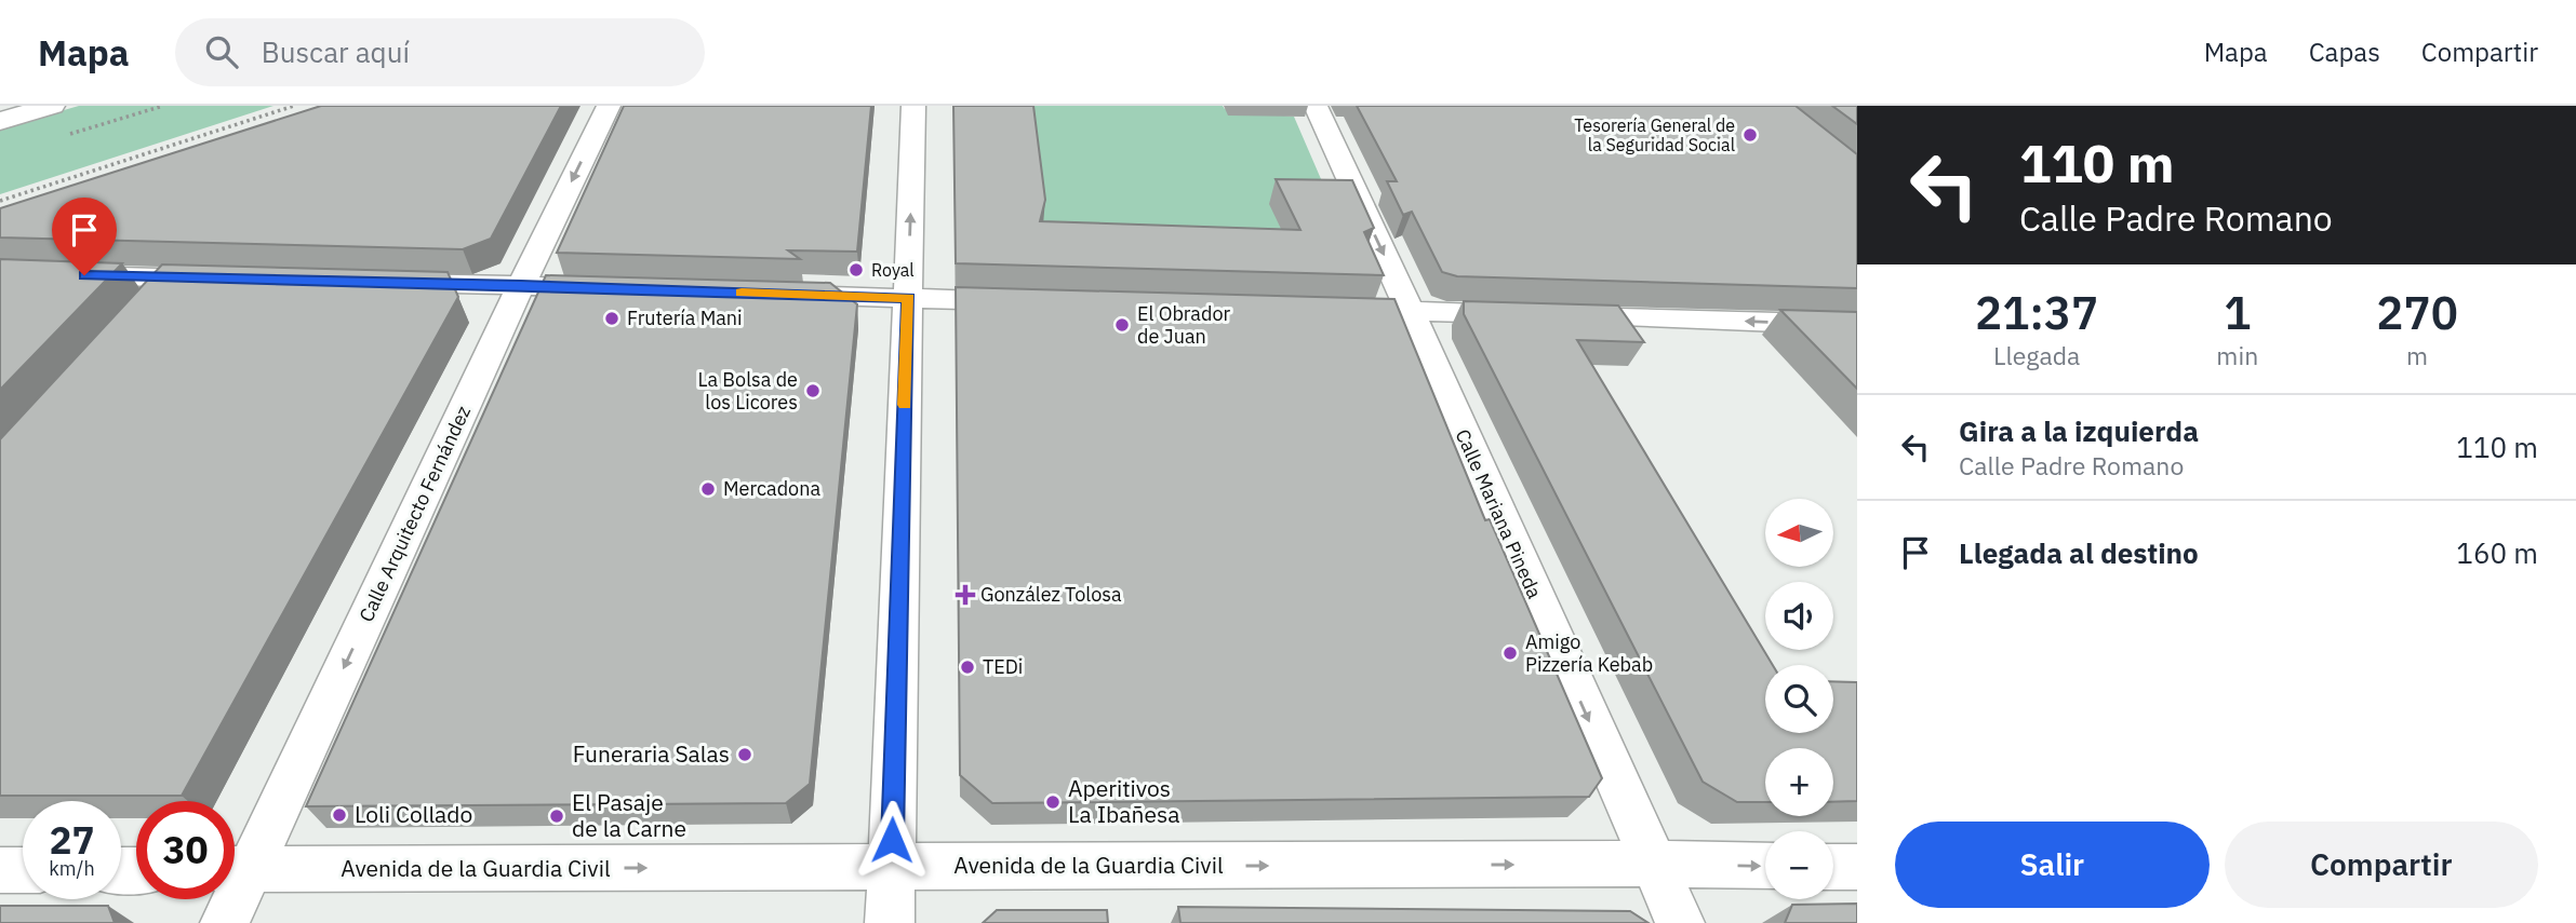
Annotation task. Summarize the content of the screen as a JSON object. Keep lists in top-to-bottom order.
{
  "streets": {
    "street": ["Calle Arquitecto Fernández", "Calle Mariana Pineda", "Avenida de la Guardia Civil"]
  },
  "crossings": [
    ["Calle Mariana Pineda", "Avenida de la Guardia Civil"]
  ],
  "one_way": ["Calle Arquitecto Fernández", "Calle Mariana Pineda", "Avenida de la Guardia Civil"],
  "places": {
    "other": [
      "Tesorería General de la Seguridad Social",
      "Royal",
      "Frutería Mani",
      "El Obrador de Juan",
      "La Bolsa de los Licores",
      "Mercadona",
      "Amigo Pizzería Kebab",
      "TEDi",
      "Funeraria Salas",
      "Aperitivos La Ibañesa",
      "Loli Collado",
      "El Pasaje de la Carne"
    ],
    "health": ["González Tolosa"]
  },
  "north": "left",
  "page": {
    "header": "Mapa",
    "search": "Buscar aquí",
    "nav": ["Mapa", "Capas", "Compartir"],
    "turn": ["110 m", "Calle Padre Romano"],
    "eta": [
      "21:37",
      "Llegada",
      "1",
      "min",
      "270",
      "m"
    ],
    "list": [
      {
        "name": "Gira a la izquierda",
        "note": "Calle Padre Romano",
        "value": "110 m"
      },
      {
        "name": "Llegada al destino",
        "value": "160 m"
      }
    ],
    "map_buttons": ["+", "−"],
    "speed": "27 km/h",
    "limit": "30",
    "buttons": ["Salir", "Compartir"]
  }
}
